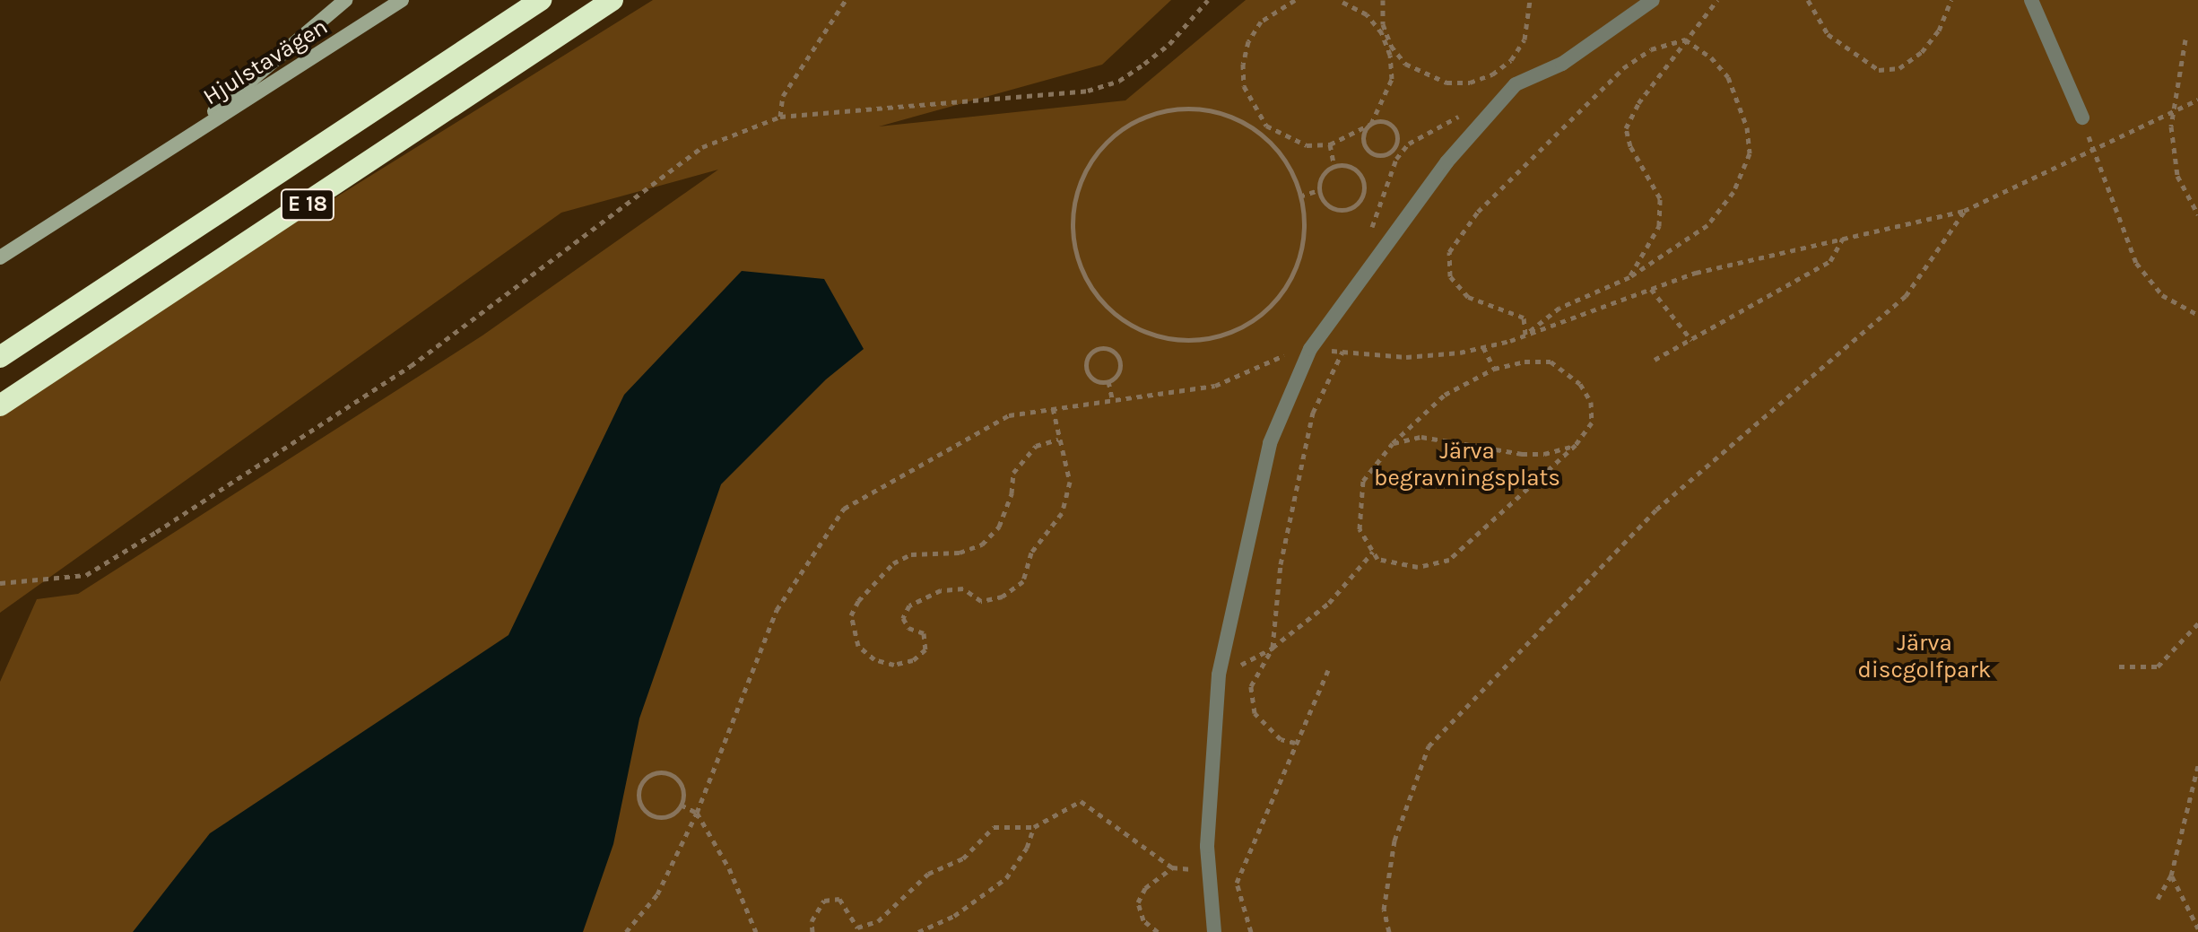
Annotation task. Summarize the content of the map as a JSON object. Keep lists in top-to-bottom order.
{
  "streets": {
    "highway": ["E 18"],
    "main road": ["Hjulstavägen"]
  },
  "parks": ["Järva begravningsplats", "Järva discgolfpark"]
}
